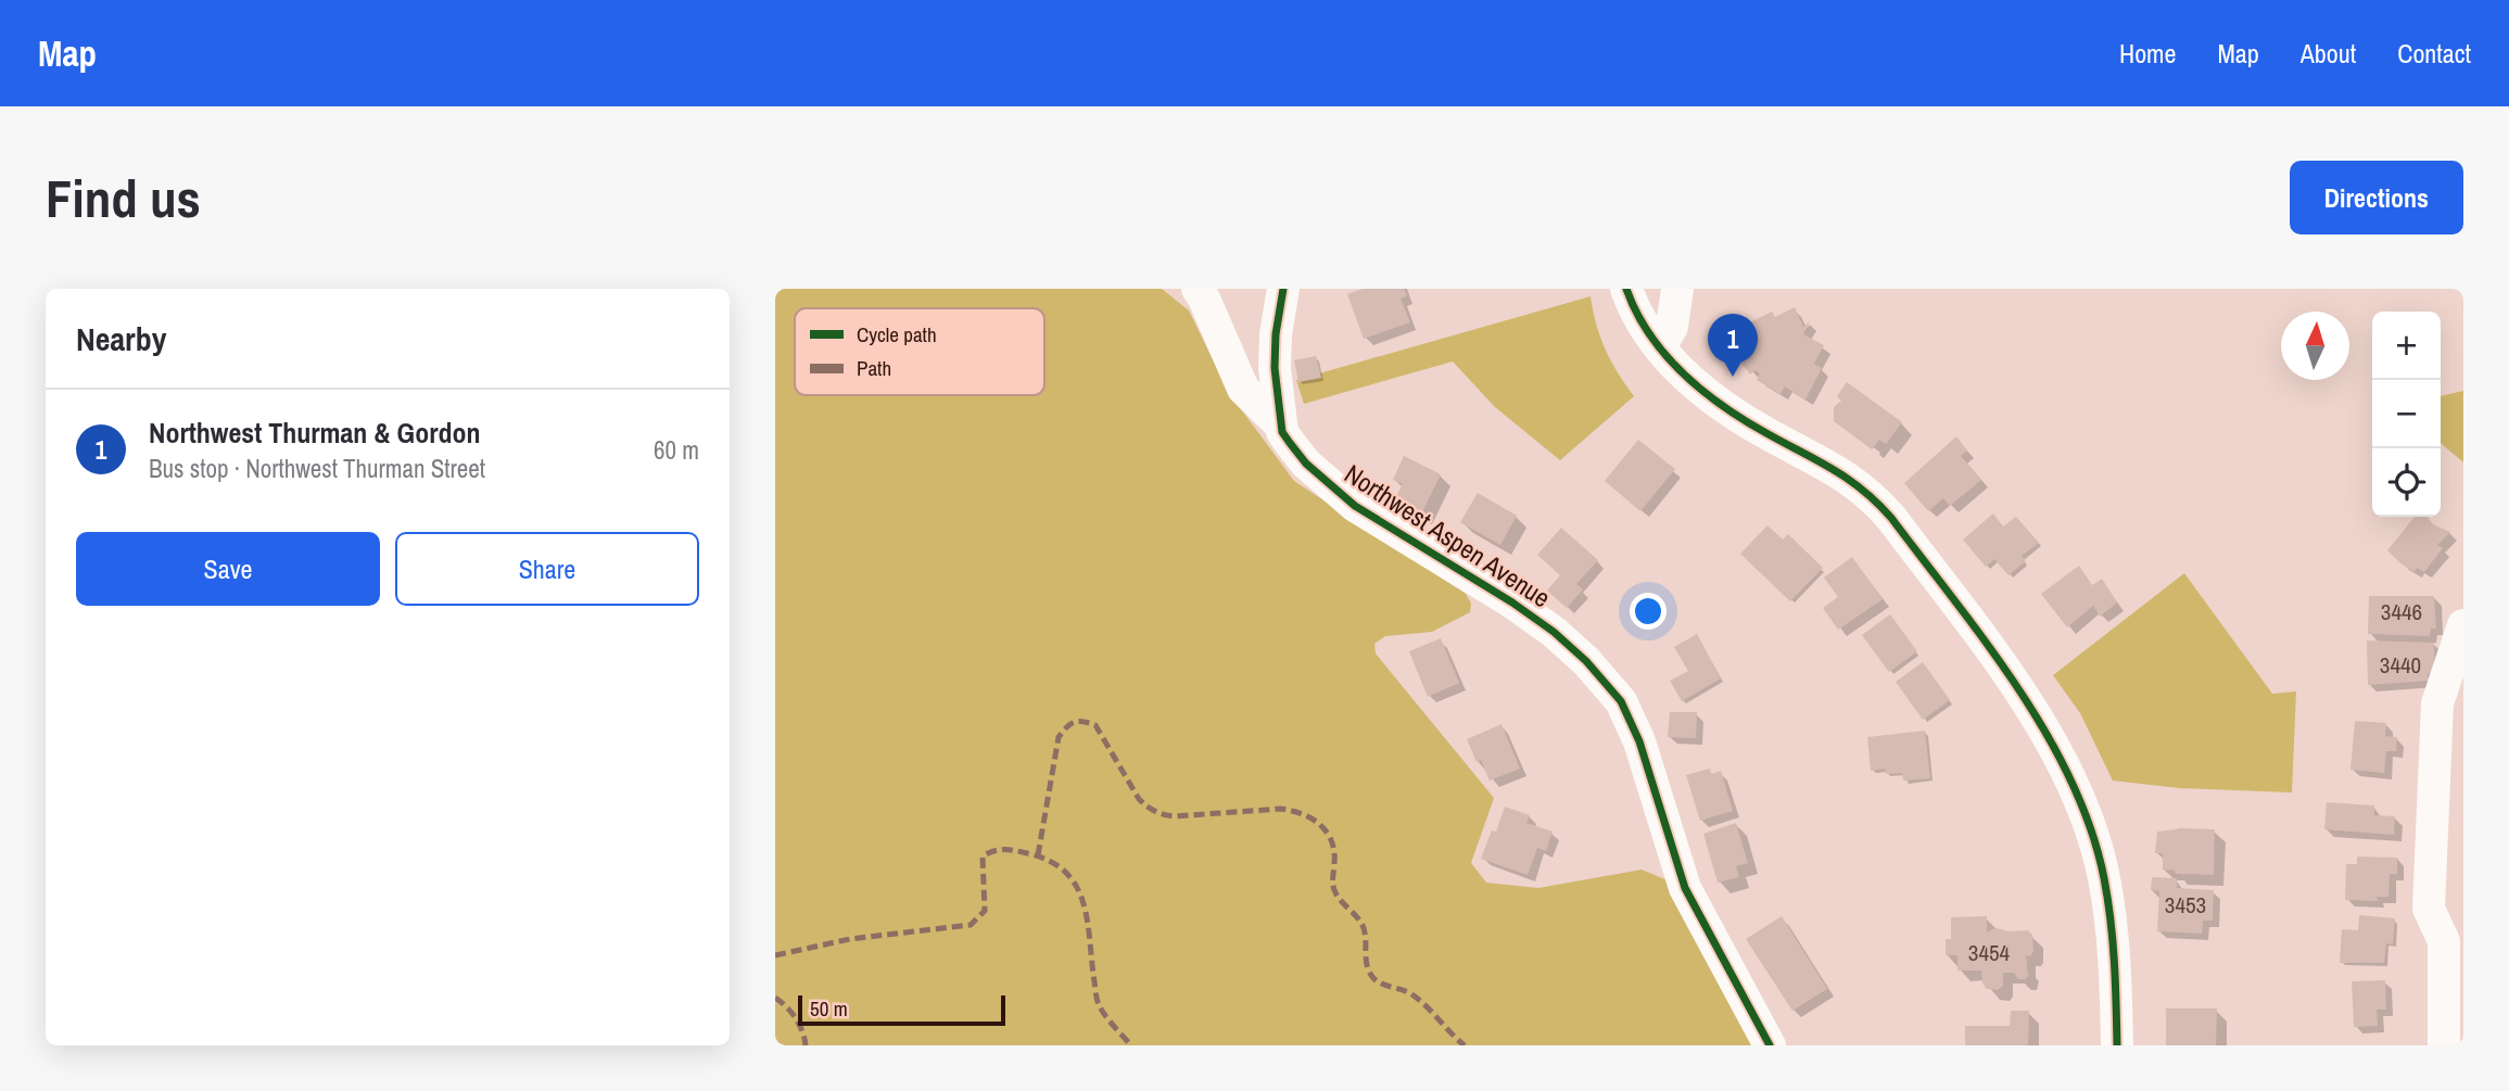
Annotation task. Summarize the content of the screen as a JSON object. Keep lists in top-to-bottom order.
{
  "streets": {
    "street": ["Northwest Aspen Avenue"]
  },
  "house_numbers": [
    "3446",
    "3440",
    "3453",
    "3454"
  ],
  "legend": ["Cycle path", "Path"],
  "scale_bar": "50 m",
  "north": "top",
  "page": {
    "header": "Map",
    "nav": [
      "Home",
      "Map",
      "About",
      "Contact"
    ],
    "buttons": [
      "Directions",
      ["Save", "Share"]
    ],
    "title": "Find us",
    "heading": "Nearby",
    "map_buttons": ["+", "−"],
    "pins": "1",
    "list": [
      {
        "mark": "1",
        "name": "Northwest Thurman & Gordon",
        "note": "Bus stop · Northwest Thurman Street",
        "value": "60 m"
      }
    ],
    "scale": "50 m"
  }
}
